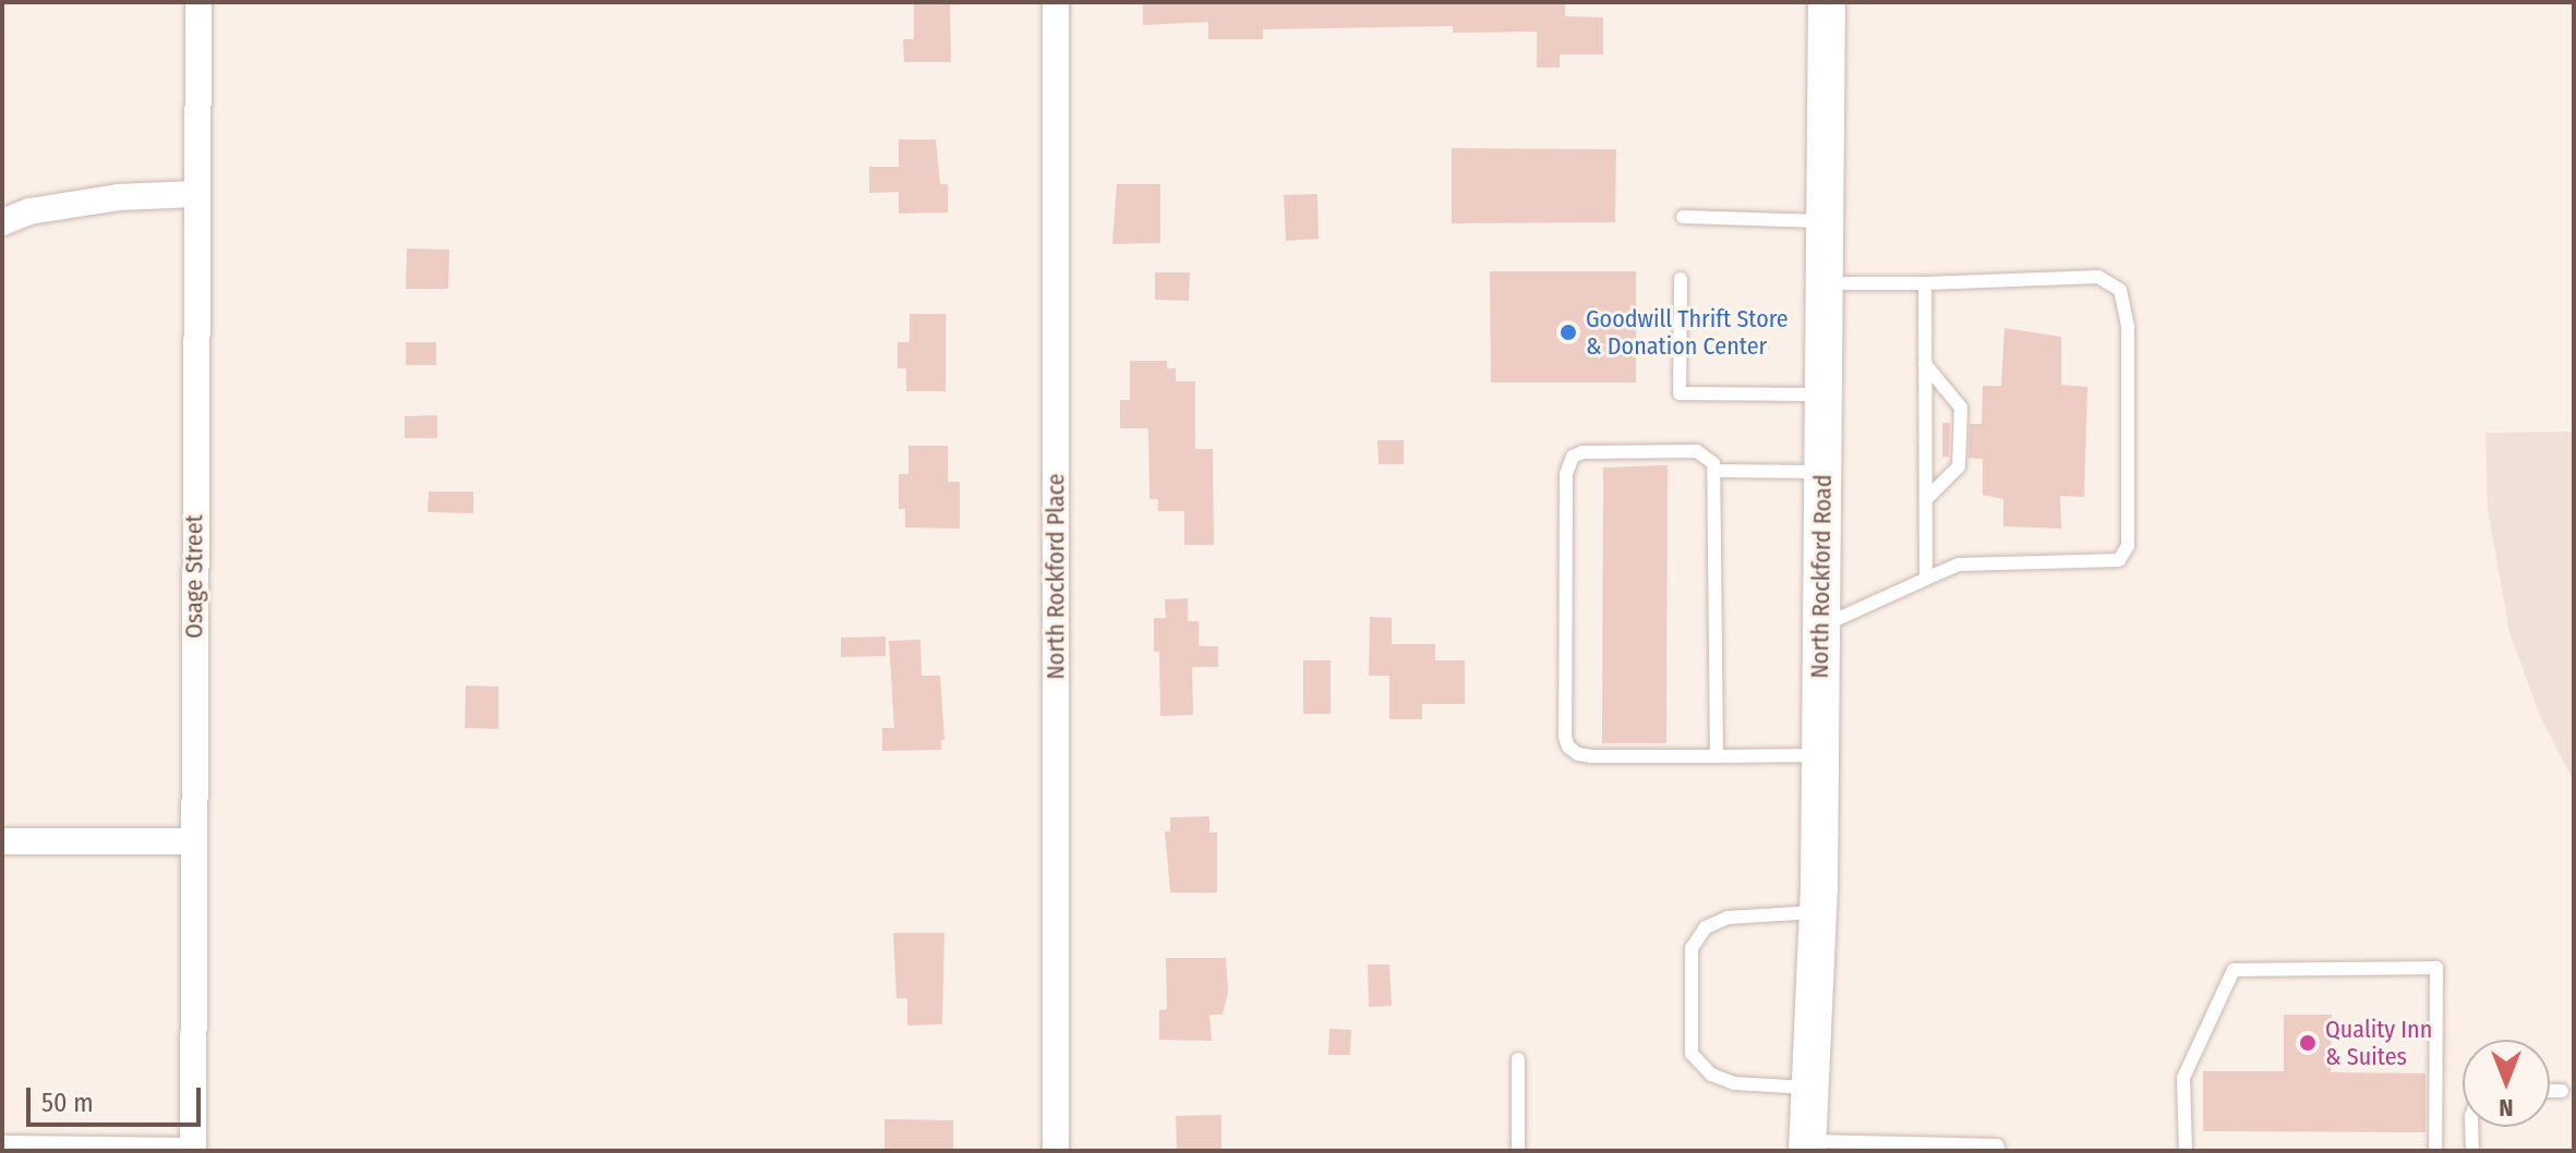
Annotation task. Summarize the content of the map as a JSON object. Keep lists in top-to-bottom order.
{
  "streets": {
    "street": ["Osage Street", "North Rockford Place", "North Rockford Road"]
  },
  "places": ["Goodwill Thrift Store & Donation Center", "Quality Inn & Suites"],
  "scale_bar": "50 m",
  "north": "bottom"
}
